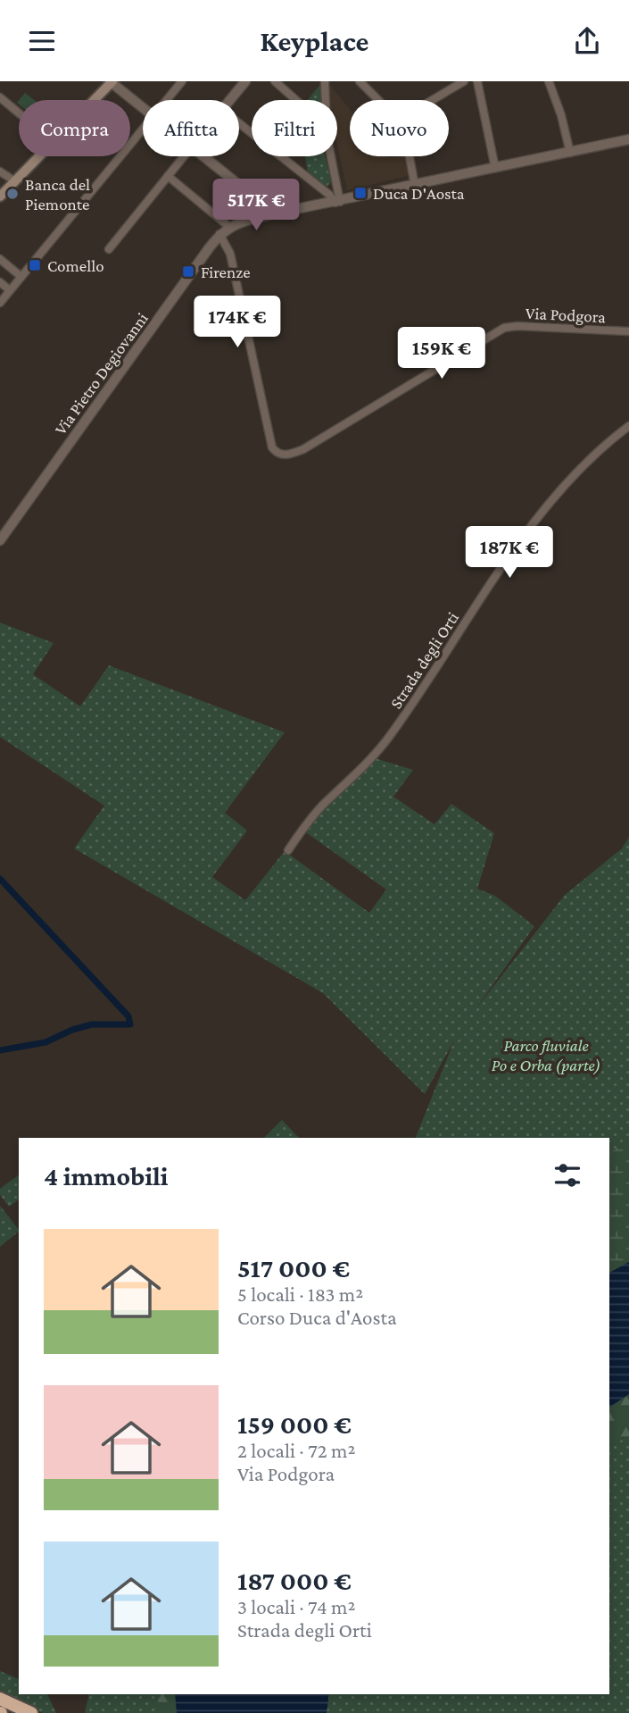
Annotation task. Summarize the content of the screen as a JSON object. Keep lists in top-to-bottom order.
{
  "streets": {
    "street": ["Via Podgora", "Via Pietro Degiovanni", "Strada degli Orti"]
  },
  "crossings": [
    ["Via Podgora", "Via Pietro Degiovanni"]
  ],
  "parks": ["Parco fluviale Po e Orba (parte)"],
  "places": {
    "transit": ["Duca D'Aosta", "Comello", "Firenze"],
    "other": ["Banca del Piemonte"]
  },
  "page": {
    "header": "Keyplace",
    "chip": [
      "Compra",
      "Affitta",
      "Filtri",
      "Nuovo"
    ],
    "price": [
      "517K €",
      "174K €",
      "159K €",
      "187K €"
    ],
    "heading": "4 immobili",
    "list": [
      {
        "name": "517 000 €",
        "note": "5 locali · 183 m² · Corso Duca d'Aosta"
      },
      {
        "name": "159 000 €",
        "note": "2 locali · 72 m² · Via Podgora"
      },
      {
        "name": "187 000 €",
        "note": "3 locali · 74 m² · Strada degli Orti"
      }
    ]
  }
}
